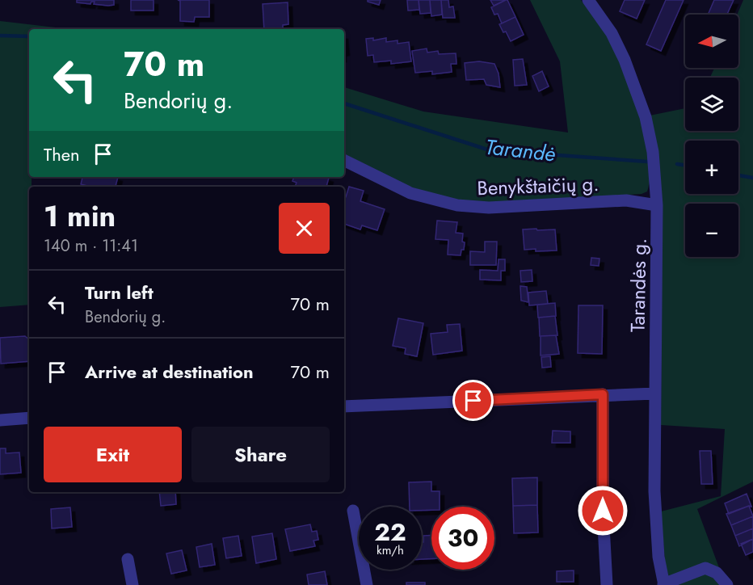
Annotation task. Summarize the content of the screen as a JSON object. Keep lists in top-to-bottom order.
{
  "streets": {
    "street": ["Benykštaičių g.", "Tarandės g."]
  },
  "crossings": [
    ["Benykštaičių g.", "Tarandės g."]
  ],
  "water": ["Tarandė"],
  "north": "left",
  "page": {
    "map_buttons": ["+", "−"],
    "turn": ["70 m", "Bendorių g."],
    "then": "Then",
    "heading": ["1 min", "140 m · 11:41"],
    "list": [
      {
        "name": "Turn left",
        "note": "Bendorių g.",
        "value": "70 m"
      },
      {
        "name": "Arrive at destination",
        "value": "70 m"
      }
    ],
    "buttons": ["Exit", "Share"],
    "speed": "22 km/h",
    "limit": "30"
  }
}
